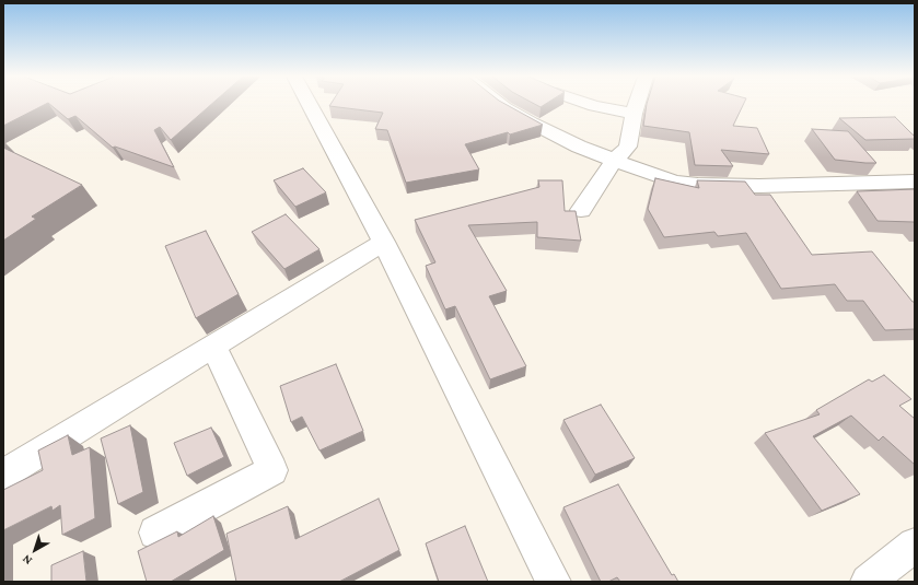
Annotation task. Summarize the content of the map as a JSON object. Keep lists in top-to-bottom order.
{
  "north": "bottom left"
}
